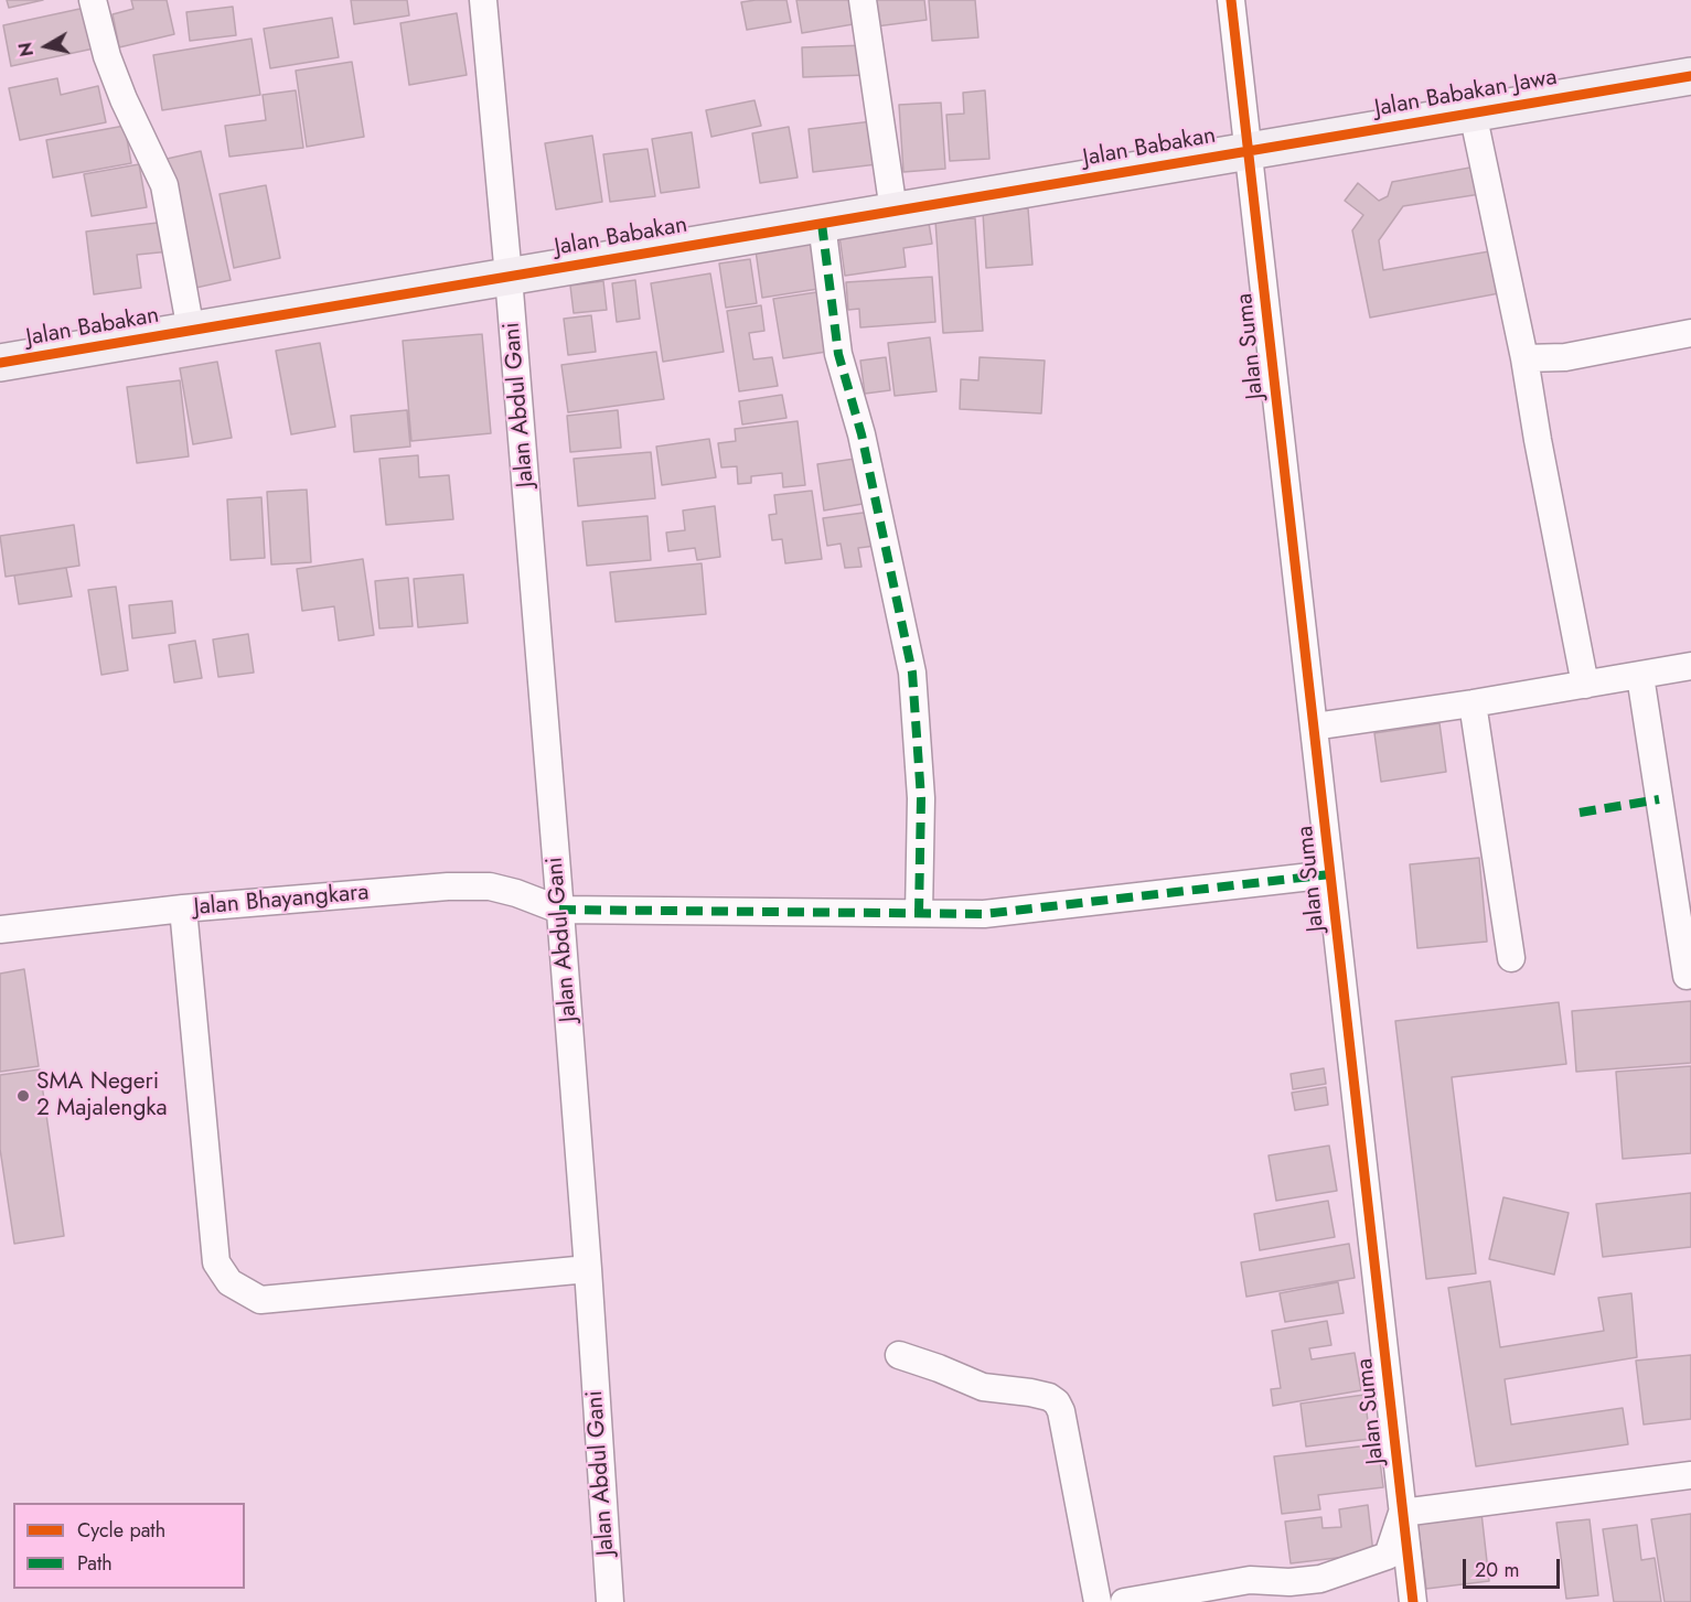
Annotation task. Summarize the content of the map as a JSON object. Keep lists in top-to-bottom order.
{
  "streets": {
    "street": [
      "Jalan Babakan Jawa",
      "Jalan Babakan",
      "Jalan Suma",
      "Jalan Abdul Gani",
      "Jalan Bhayangkara"
    ]
  },
  "crossings": [
    ["Jalan Babakan Jawa", "Jalan Babakan"],
    ["Jalan Babakan Jawa", "Jalan Suma"],
    ["Jalan Babakan", "Jalan Suma"],
    ["Jalan Babakan", "Jalan Abdul Gani"],
    ["Jalan Abdul Gani", "Jalan Bhayangkara"]
  ],
  "places": ["SMA Negeri 2 Majalengka"],
  "legend": ["Cycle path", "Path"],
  "scale_bar": "20 m",
  "north": "left"
}
